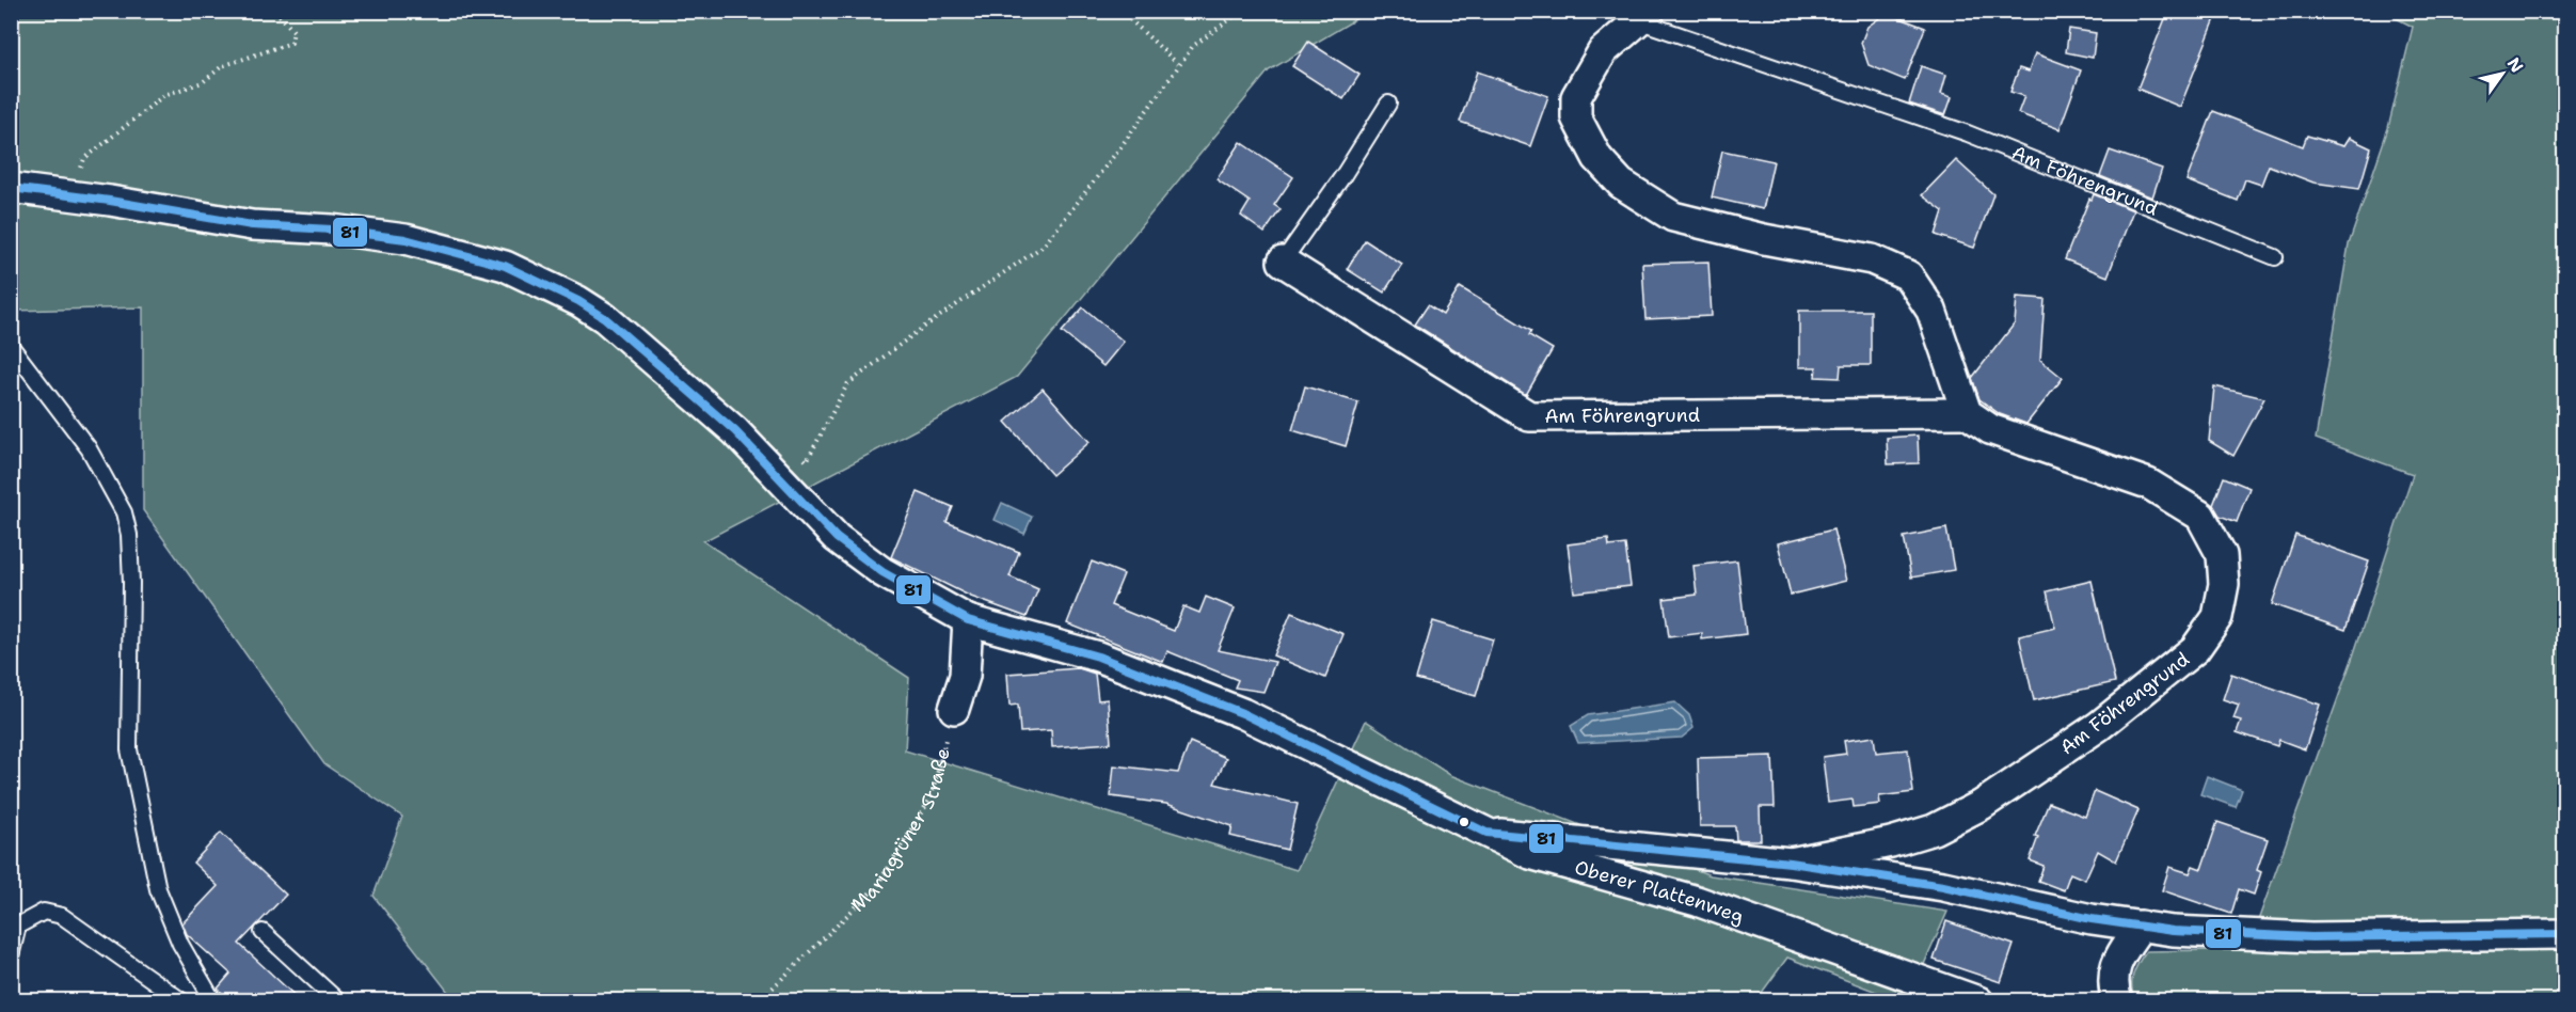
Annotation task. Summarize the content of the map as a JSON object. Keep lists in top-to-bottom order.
{
  "streets": {
    "street": ["Am Föhrengrund", "Oberer Plattenweg"],
    "path": ["Mariagrüner Straße"]
  },
  "lines": ["transit line 81"],
  "north": "top right"
}
